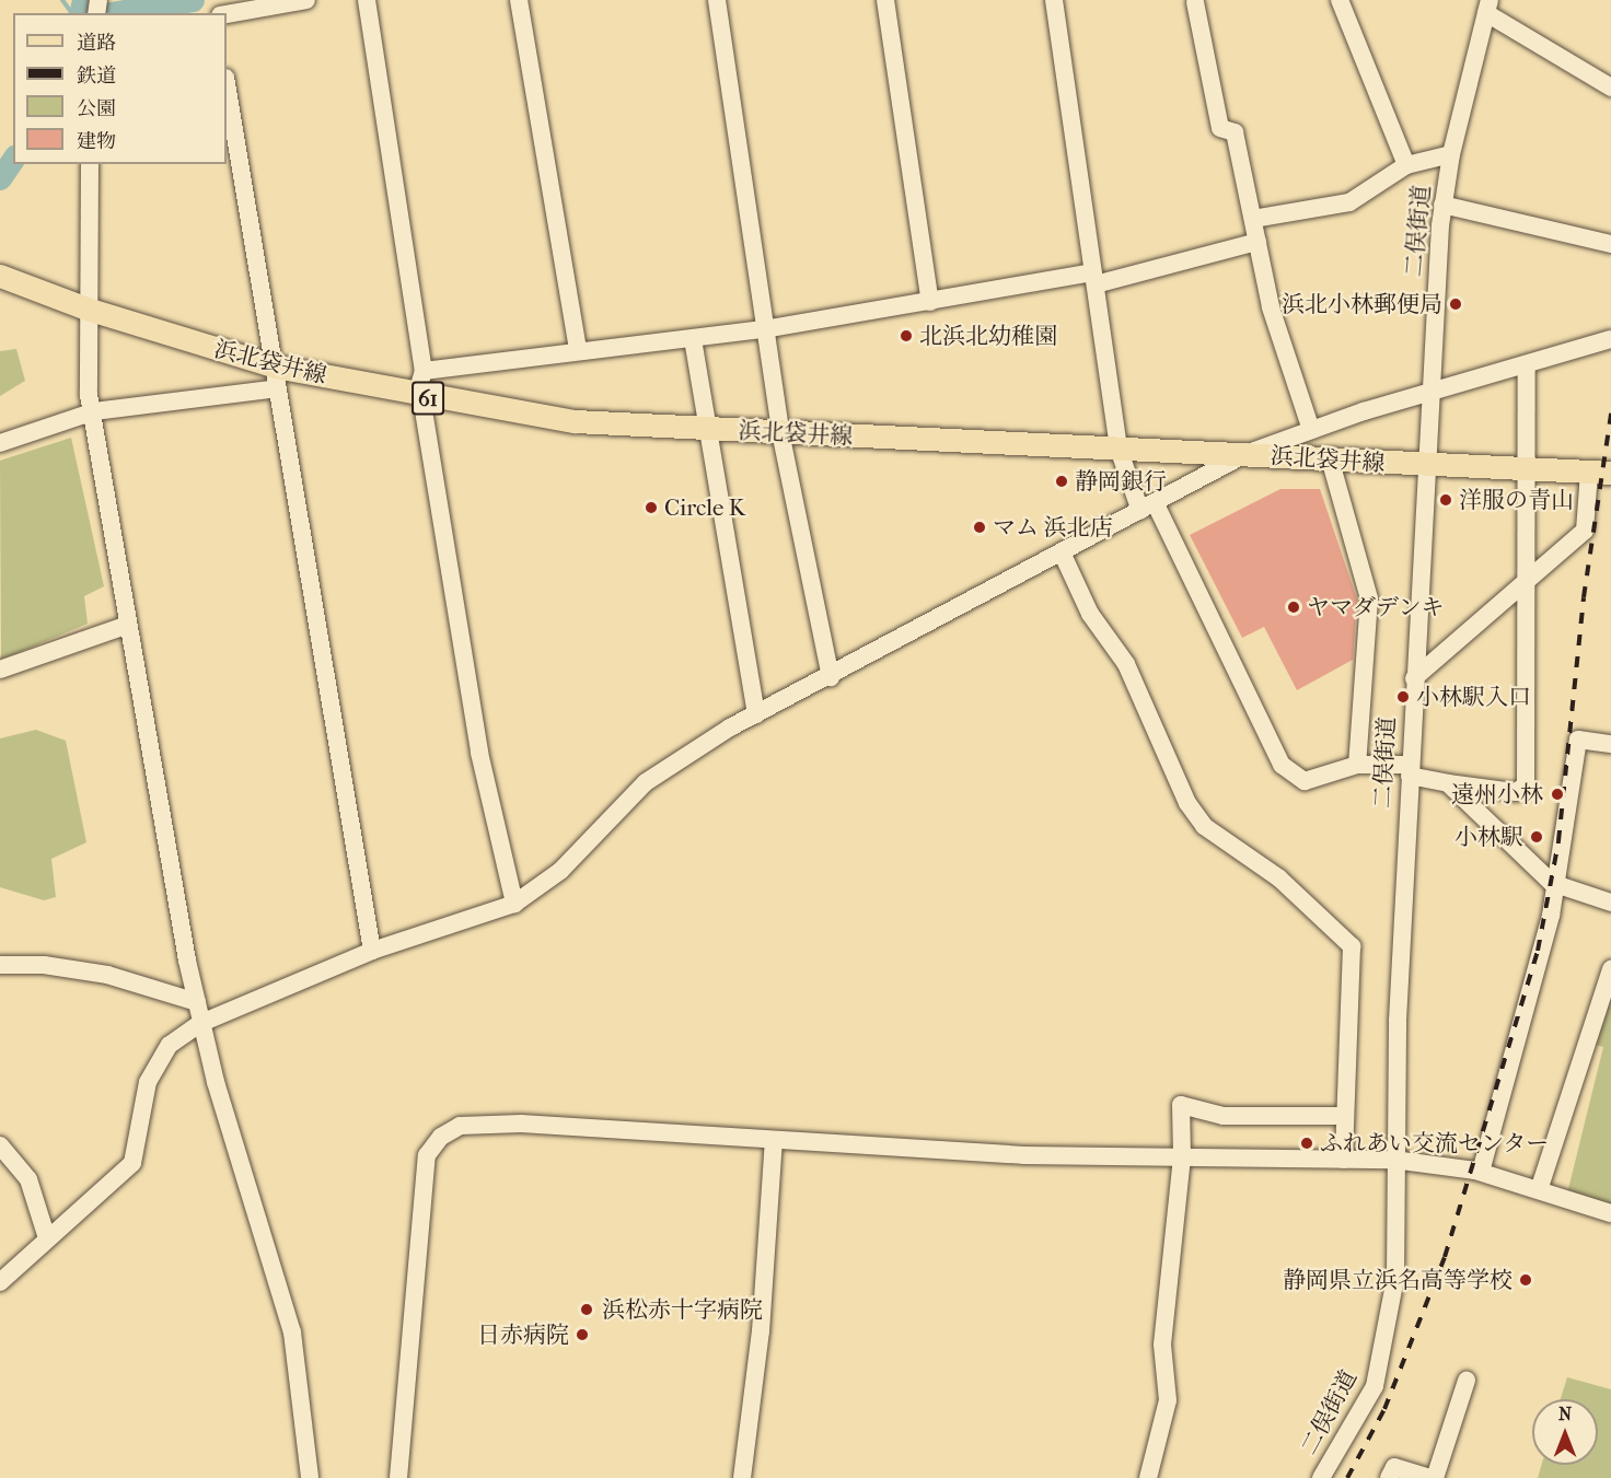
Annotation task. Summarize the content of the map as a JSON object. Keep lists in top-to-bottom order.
{
  "streets": {
    "main road": ["浜北袋井線", "61"],
    "street": ["二俣街道"]
  },
  "crossings": [
    ["二俣街道", "浜北袋井線"]
  ],
  "places": [
    "浜北小林郵便局",
    "北浜北幼稚園",
    "静岡銀行",
    "洋服の青山",
    "Circle K",
    "マム 浜北店",
    "ヤマダデンキ",
    "小林駅入口",
    "遠州小林",
    "小林駅",
    "ふれあい交流センター",
    "静岡県立浜名高等学校",
    "浜松赤十字病院",
    "日赤病院"
  ],
  "legend": [
    "道路",
    "鉄道",
    "公園",
    "建物"
  ],
  "north": "top"
}
